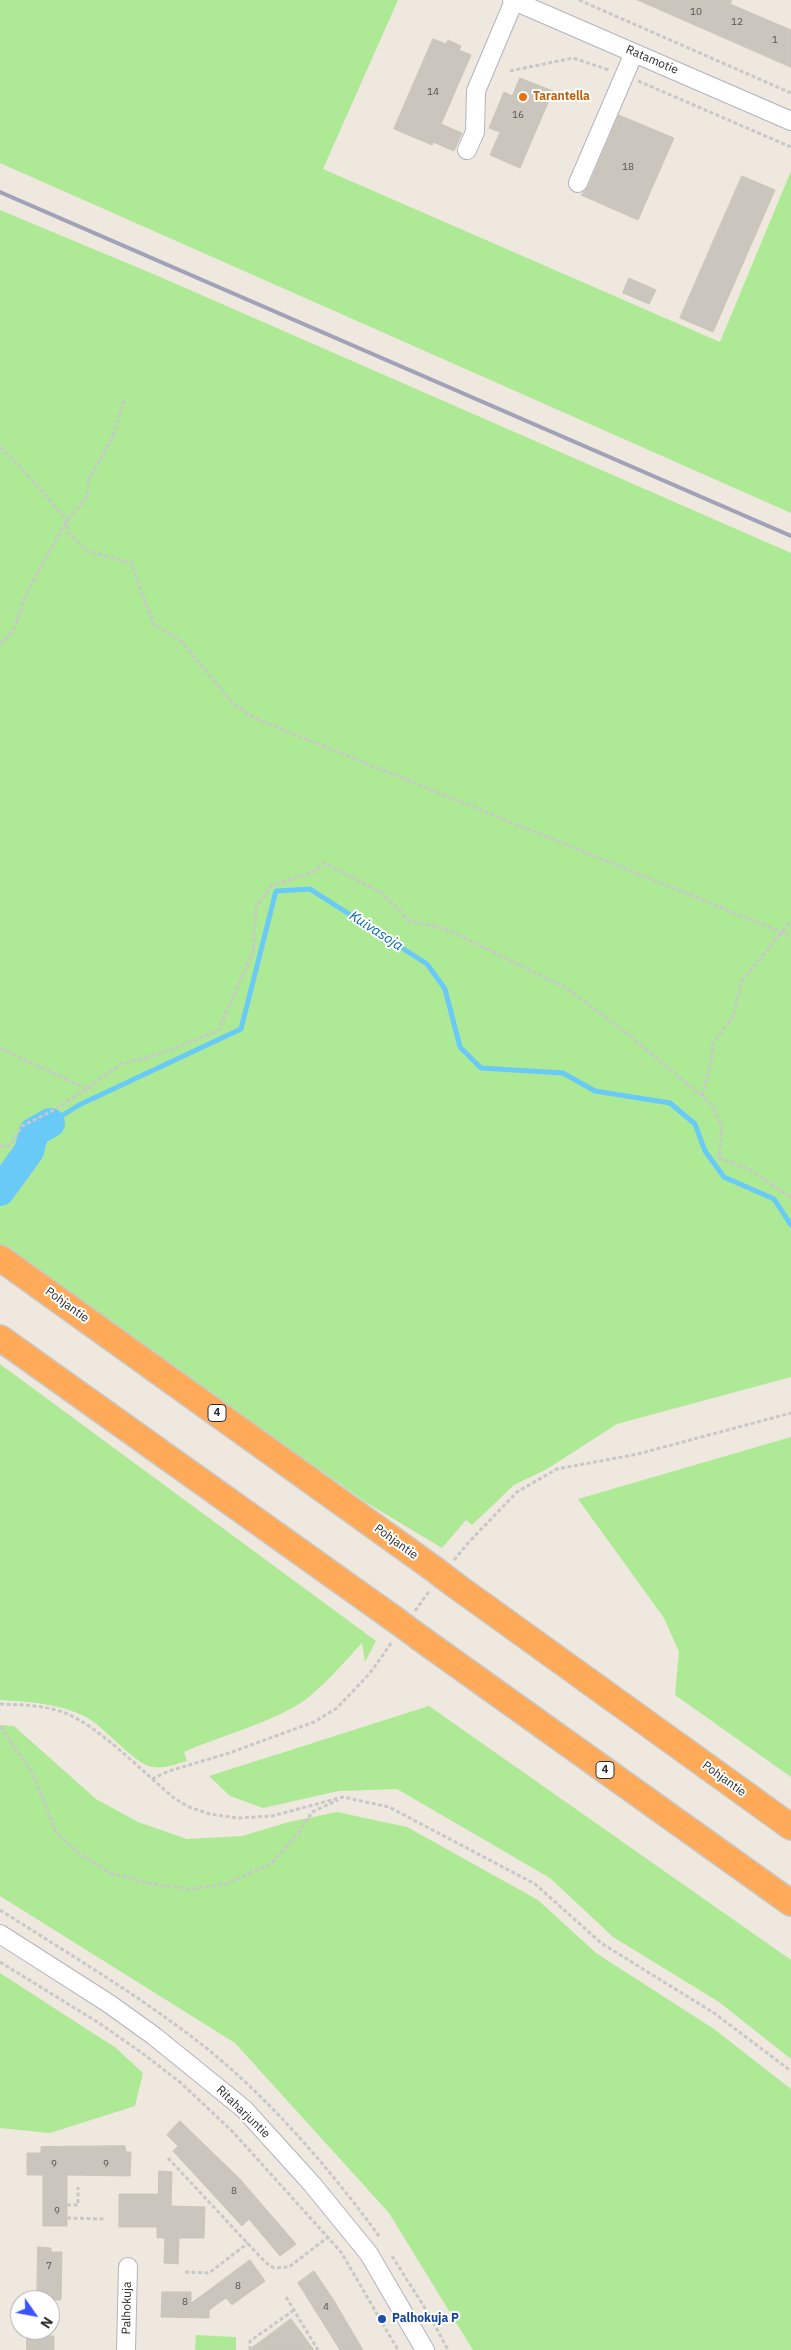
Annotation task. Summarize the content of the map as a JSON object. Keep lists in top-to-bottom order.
{
  "streets": {
    "highway": ["Pohjantie", "4"],
    "street": ["Ratamotie", "Ritaharjuntie", "Palhokuja"]
  },
  "water": ["Kuivasoja"],
  "places": ["Tarantella", "Palhokuja P"],
  "house_numbers": [
    "10",
    "12",
    "1",
    "14",
    "16",
    "18",
    "9",
    "9",
    "8",
    "9",
    "7",
    "8",
    "8",
    "4"
  ],
  "north": "bottom right"
}
